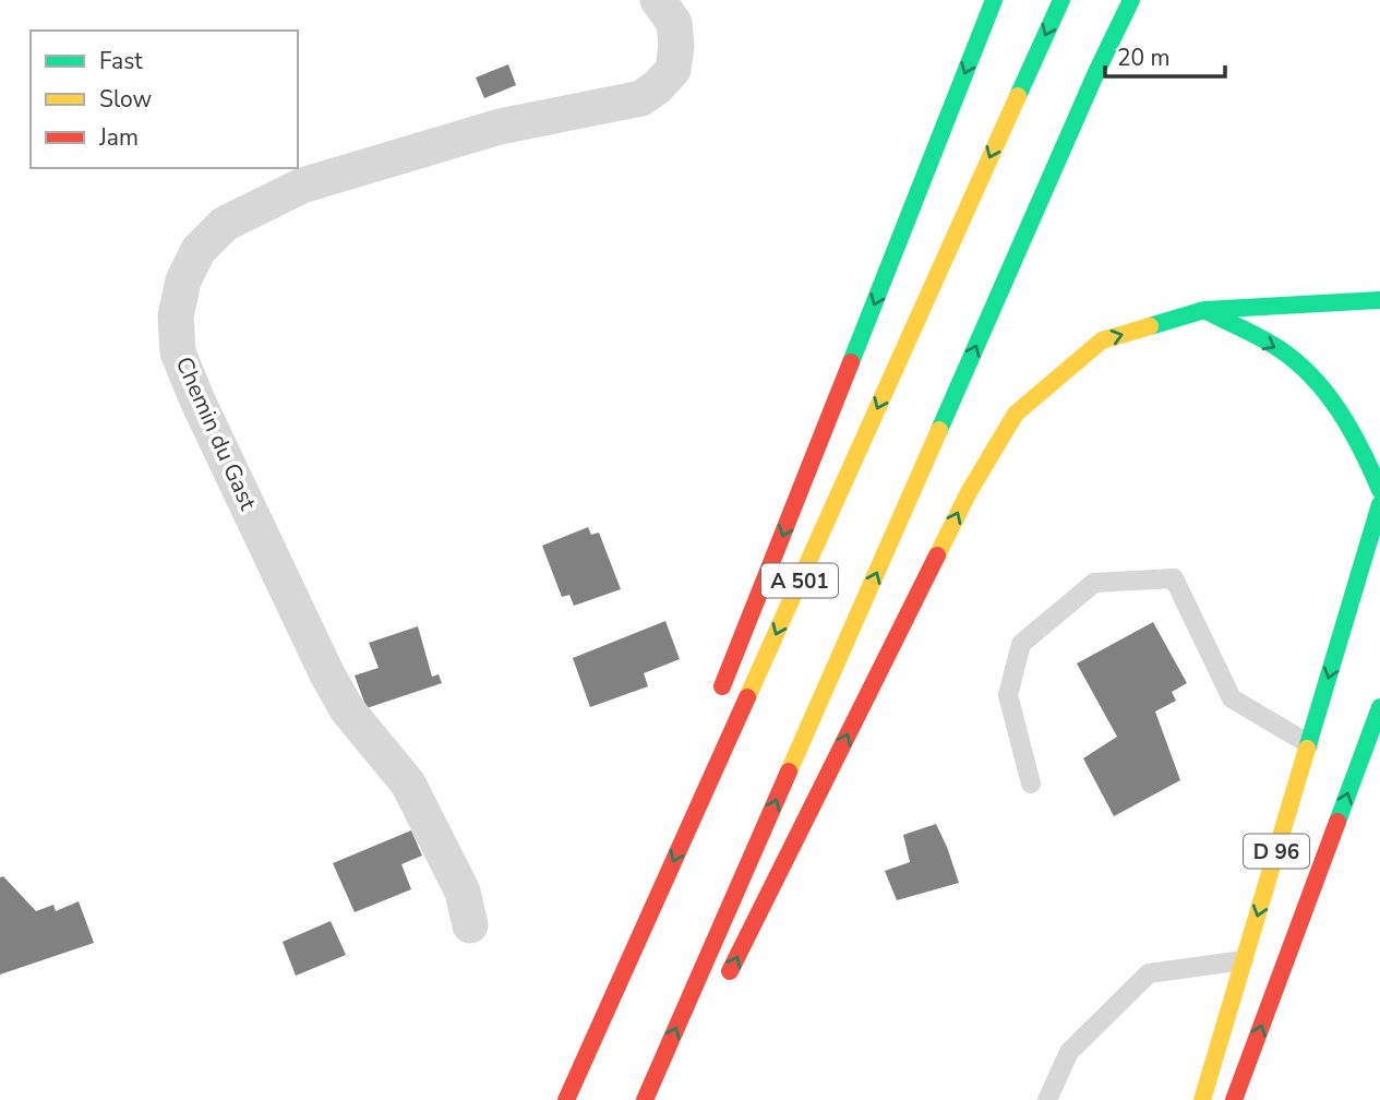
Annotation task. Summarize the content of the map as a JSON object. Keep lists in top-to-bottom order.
{
  "streets": {
    "main road": ["A 501", "D 96"],
    "street": ["Chemin du Gast"]
  },
  "legend": ["Fast", "Slow", "Jam"],
  "scale_bar": "20 m"
}
